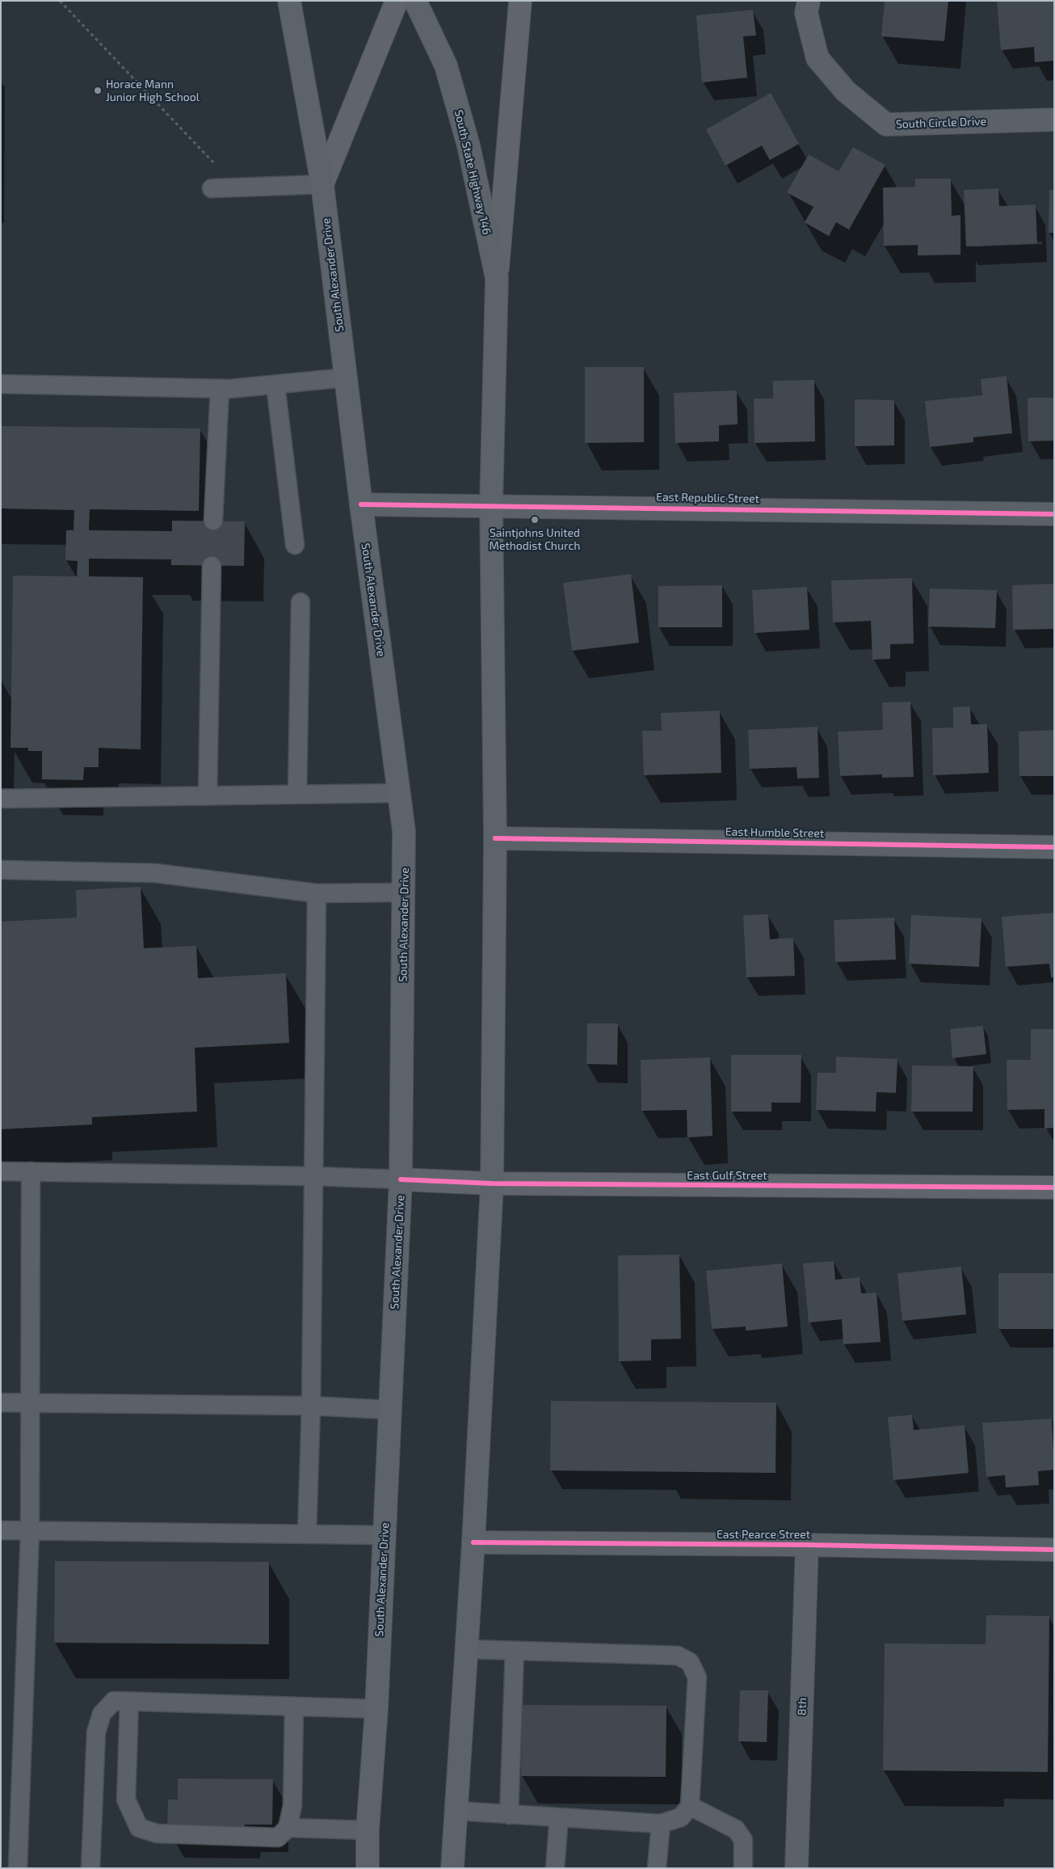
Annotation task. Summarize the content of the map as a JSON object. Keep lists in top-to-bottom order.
{
  "streets": {
    "main road": ["South State Highway 146", "South Alexander Drive"],
    "street": [
      "South Circle Drive",
      "East Republic Street",
      "East Humble Street",
      "East Gulf Street",
      "East Pearce Street",
      "8th"
    ]
  },
  "crossings": [
    ["South Alexander Drive", "East Republic Street"],
    ["South Alexander Drive", "East Gulf Street"],
    ["East Pearce Street", "8th"]
  ],
  "places": ["Horace Mann Junior High School", "Saintjohns United Methodist Church"]
}
